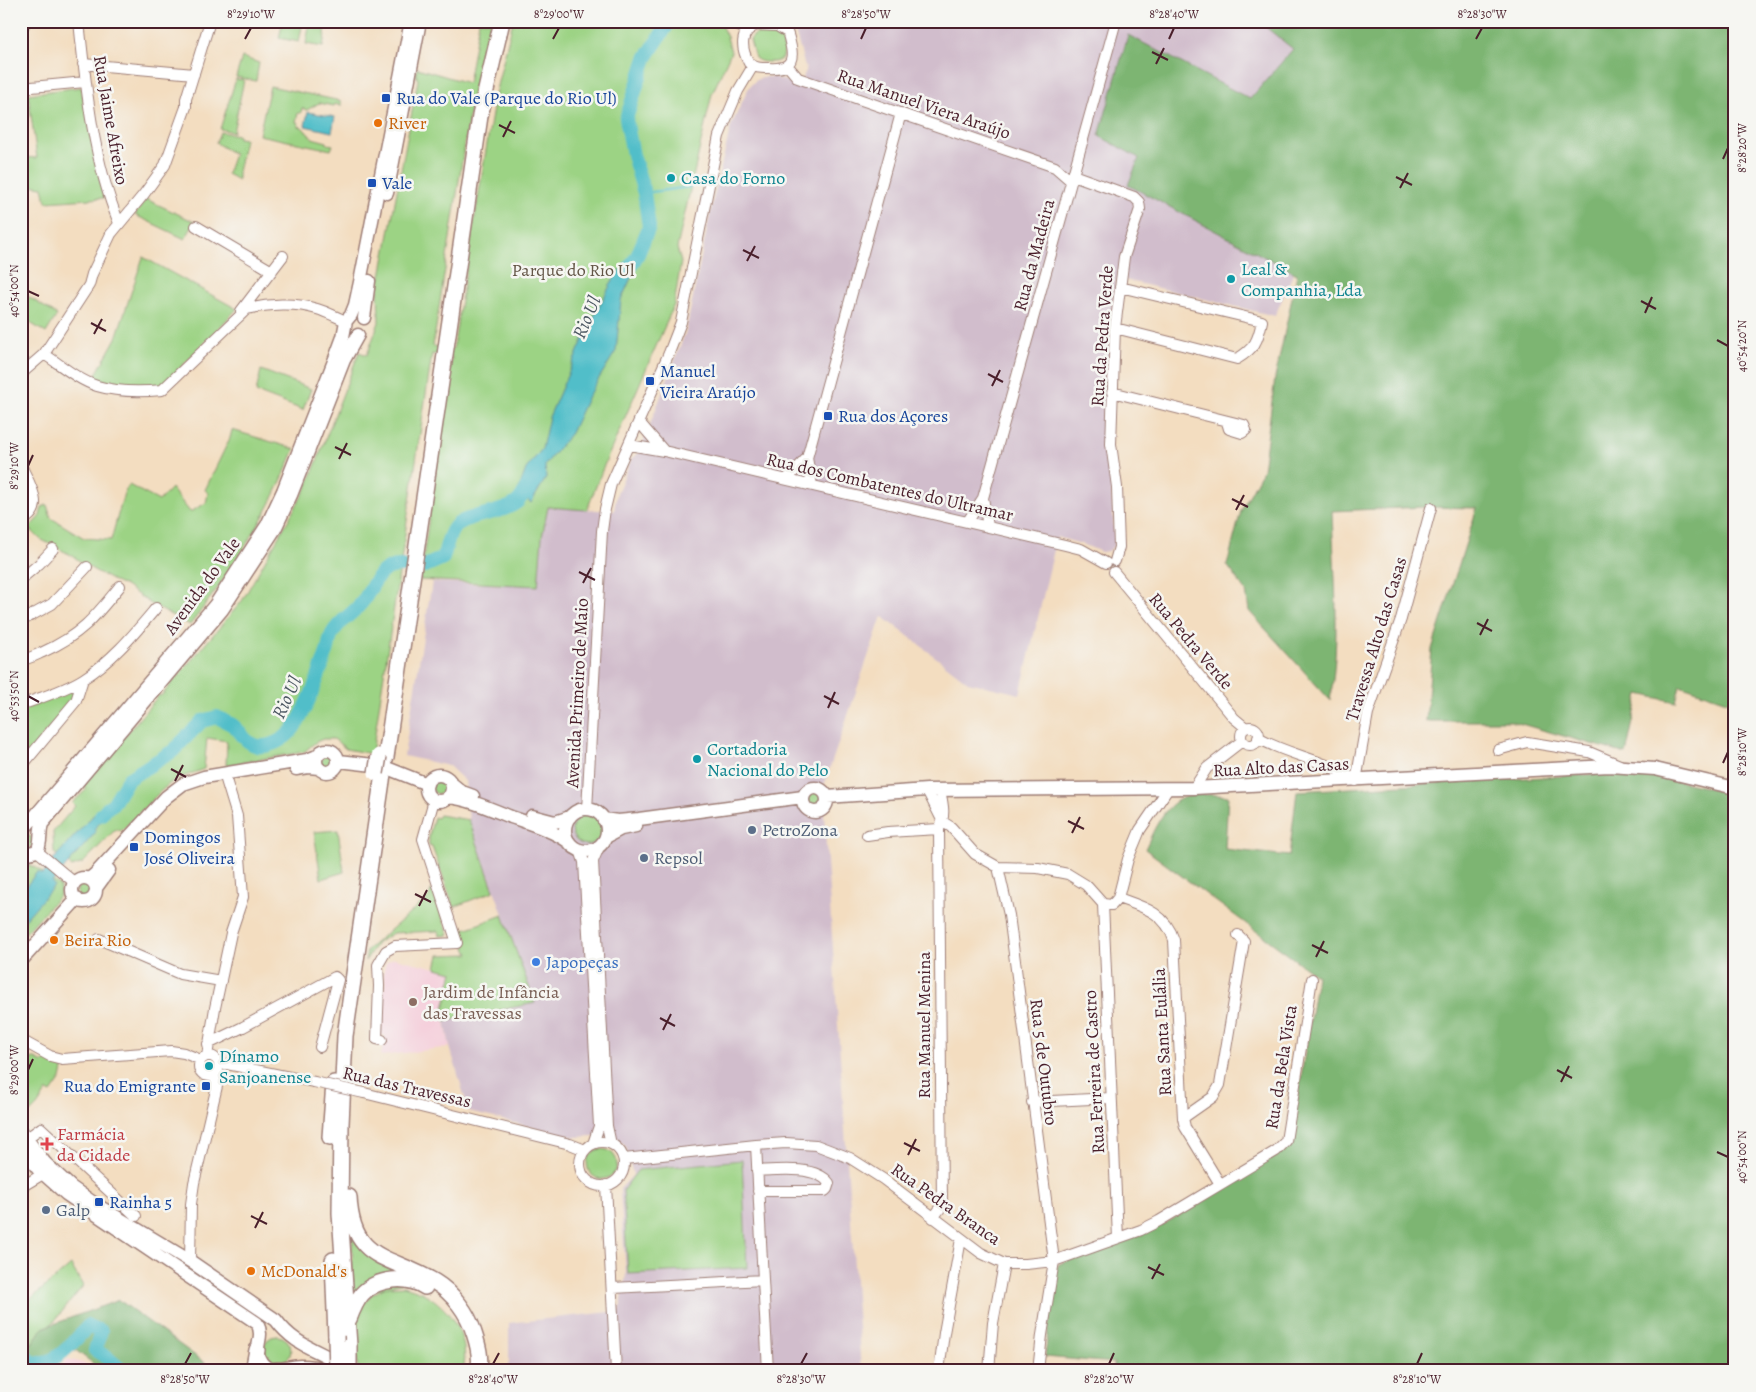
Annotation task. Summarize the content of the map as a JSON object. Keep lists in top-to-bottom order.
{
  "streets": {
    "main road": ["Avenida do Vale", "Rua Alto das Casas"],
    "street": [
      "Rua Manuel Viera Araújo",
      "Rua Jaime Afreixo",
      "Rua da Madeira",
      "Rua da Pedra Verde",
      "Rua dos Combatentes do Ultramar",
      "Travessa Alto das Casas",
      "Rua Pedra Verde",
      "Avenida Primeiro de Maio",
      "Rua Manuel Menina",
      "Rua Santa Eulália",
      "Rua 5 de Outubro",
      "Rua da Bela Vista",
      "Rua Ferreira de Castro",
      "Rua das Travessas",
      "Rua Pedra Branca"
    ]
  },
  "crossings": [
    ["Rua Manuel Viera Araújo", "Rua da Madeira"],
    ["Rua Manuel Viera Araújo", "Rua da Pedra Verde"],
    ["Rua Manuel Viera Araújo", "Avenida Primeiro de Maio"],
    ["Rua da Madeira", "Rua da Pedra Verde"],
    ["Rua da Madeira", "Rua dos Combatentes do Ultramar"],
    ["Rua da Pedra Verde", "Rua dos Combatentes do Ultramar"],
    ["Rua da Pedra Verde", "Rua Pedra Verde"],
    ["Rua dos Combatentes do Ultramar", "Rua Pedra Verde"],
    ["Rua dos Combatentes do Ultramar", "Avenida Primeiro de Maio"],
    ["Travessa Alto das Casas", "Rua Alto das Casas"],
    ["Rua Manuel Menina", "Rua Pedra Branca"],
    ["Rua Santa Eulália", "Rua da Bela Vista"],
    ["Rua Santa Eulália", "Rua Pedra Branca"],
    ["Rua 5 de Outubro", "Rua Pedra Branca"],
    ["Rua da Bela Vista", "Rua Pedra Branca"],
    ["Rua Ferreira de Castro", "Rua Pedra Branca"]
  ],
  "water": ["Rio Ul"],
  "parks": ["Parque do Rio Ul"],
  "places": {
    "transit": [
      "Rua do Vale (Parque do Rio Ul)",
      "Vale",
      "Manuel Vieira Araújo",
      "Rua dos Açores",
      "Domingos José Oliveira",
      "Rua do Emigrante",
      "Rainha 5"
    ],
    "other": [
      "River",
      "Casa do Forno",
      "Leal & Companhia, Lda",
      "Cortadoria Nacional do Pelo",
      "PetroZona",
      "Repsol",
      "Beira Rio",
      "Japopeças",
      "Jardim de Infância das Travessas",
      "Dínamo Sanjoanense",
      "Galp",
      "McDonald's"
    ],
    "health": ["Farmácia da Cidade"]
  },
  "coordinates": [
    "8°29'10\"W",
    "8°29'00\"W",
    "8°28'50\"W",
    "8°28'40\"W",
    "8°28'30\"W",
    "8°28'20\"W",
    "40°54'00\"N",
    "40°54'20\"N",
    "40°53'50\"N",
    "8°28'10\"W"
  ]
}
